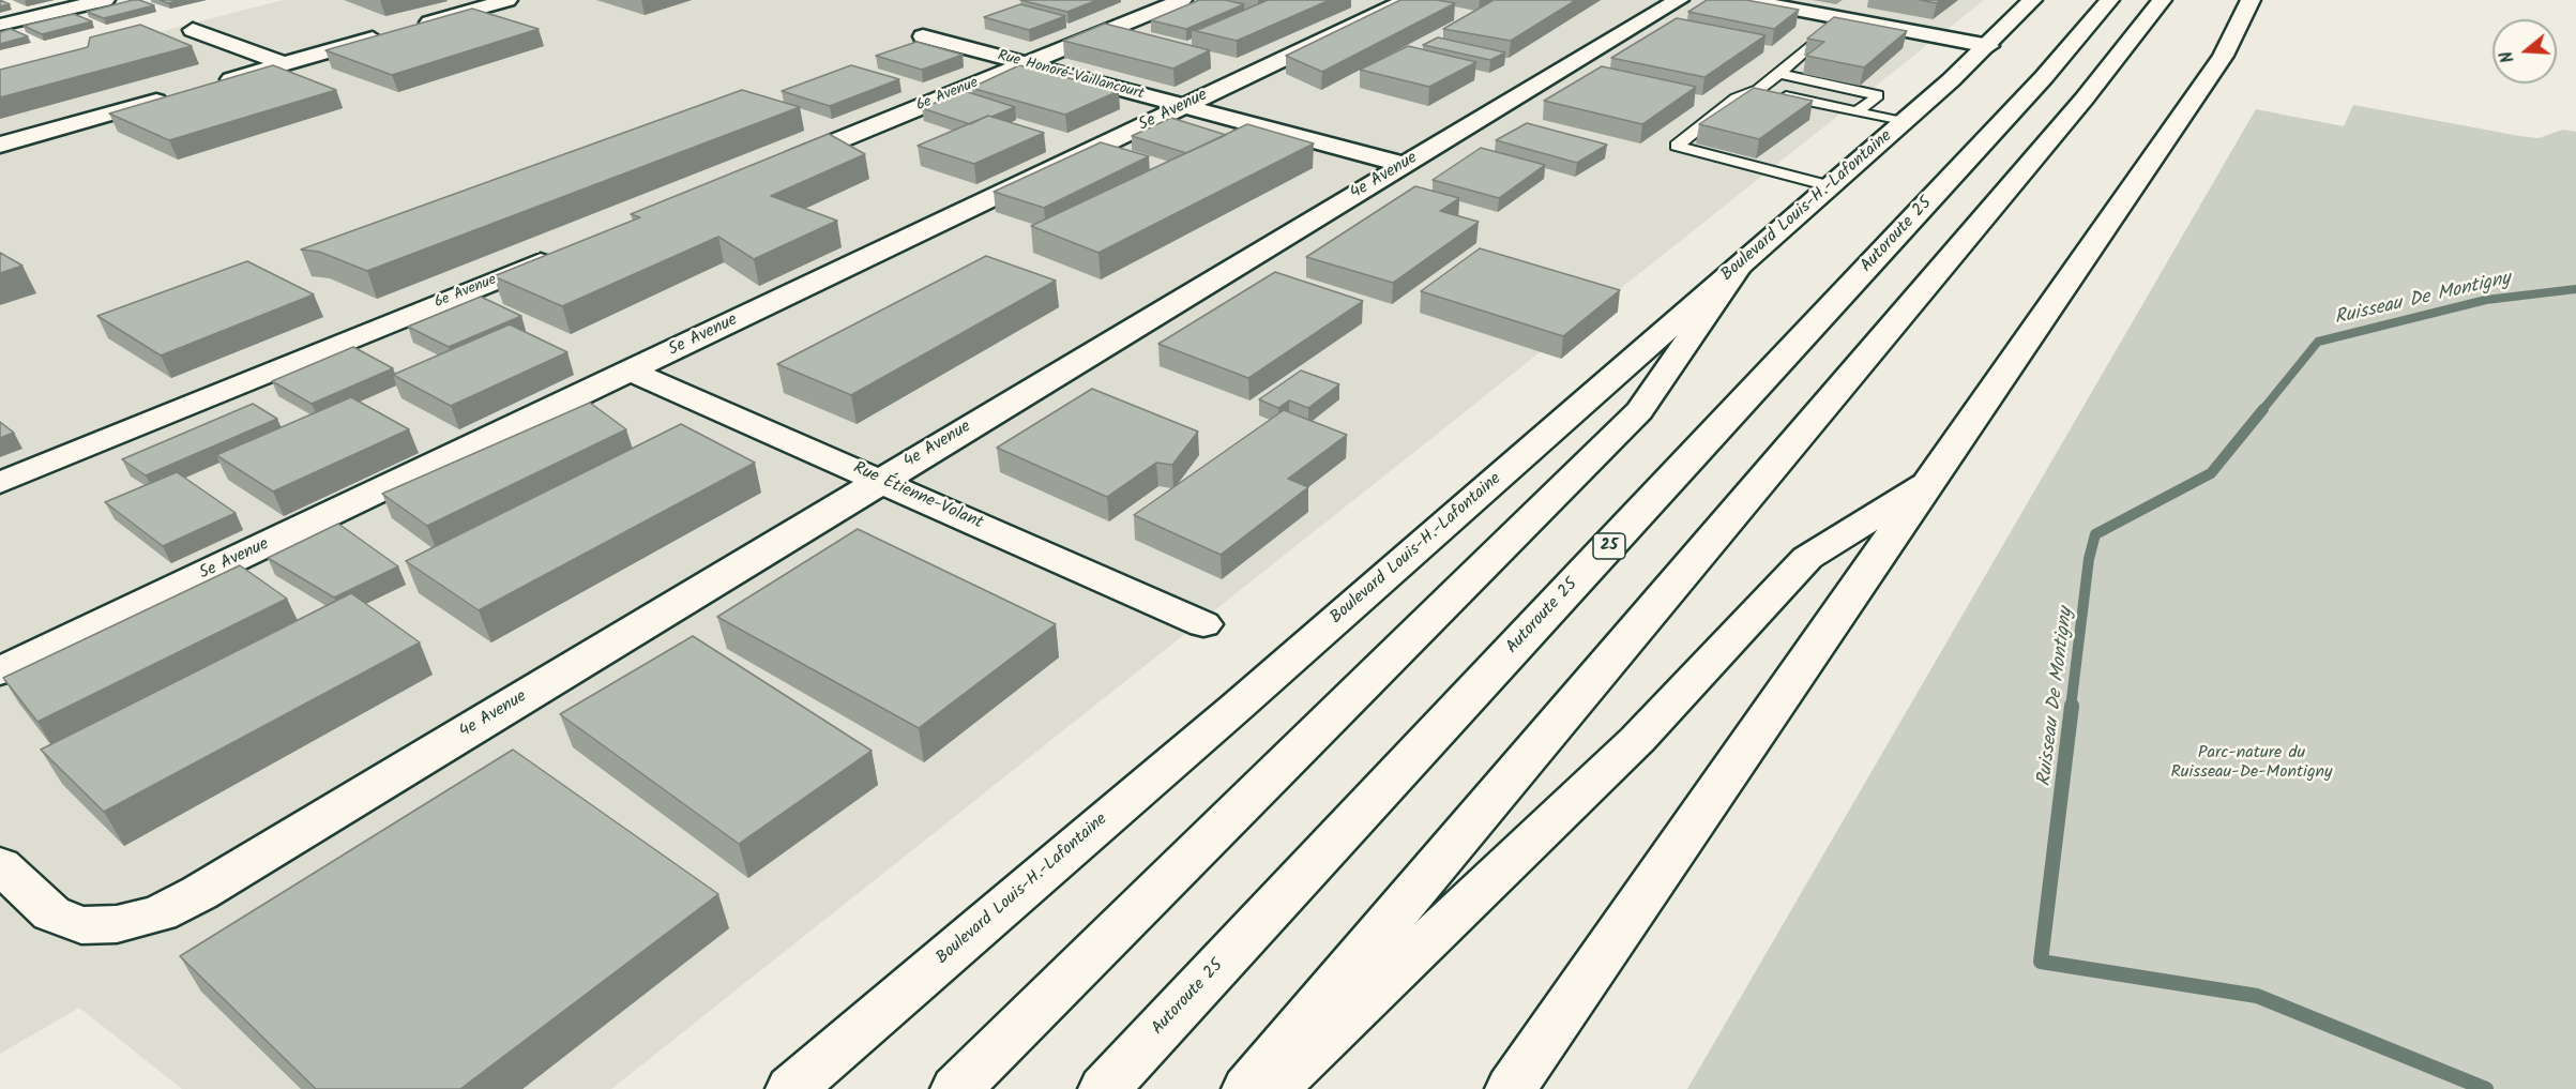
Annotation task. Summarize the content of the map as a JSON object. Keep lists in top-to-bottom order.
{
  "streets": {
    "main road": [
      "Rue Honoré-Vaillancourt",
      "6e Avenue",
      "5e Avenue",
      "4e Avenue",
      "Boulevard Louis-H.-Lafontaine",
      "Autoroute 25",
      "Rue Étienne-Volant",
      "25"
    ]
  },
  "crossings": [
    ["Rue Honoré-Vaillancourt", "6e Avenue"],
    ["Rue Honoré-Vaillancourt", "5e Avenue"],
    ["Rue Honoré-Vaillancourt", "4e Avenue"],
    ["5e Avenue", "Rue Étienne-Volant"],
    ["4e Avenue", "Rue Étienne-Volant"]
  ],
  "water": ["Ruisseau De Montigny"],
  "parks": ["Parc-nature du Ruisseau-De-Montigny"],
  "north": "left"
}
